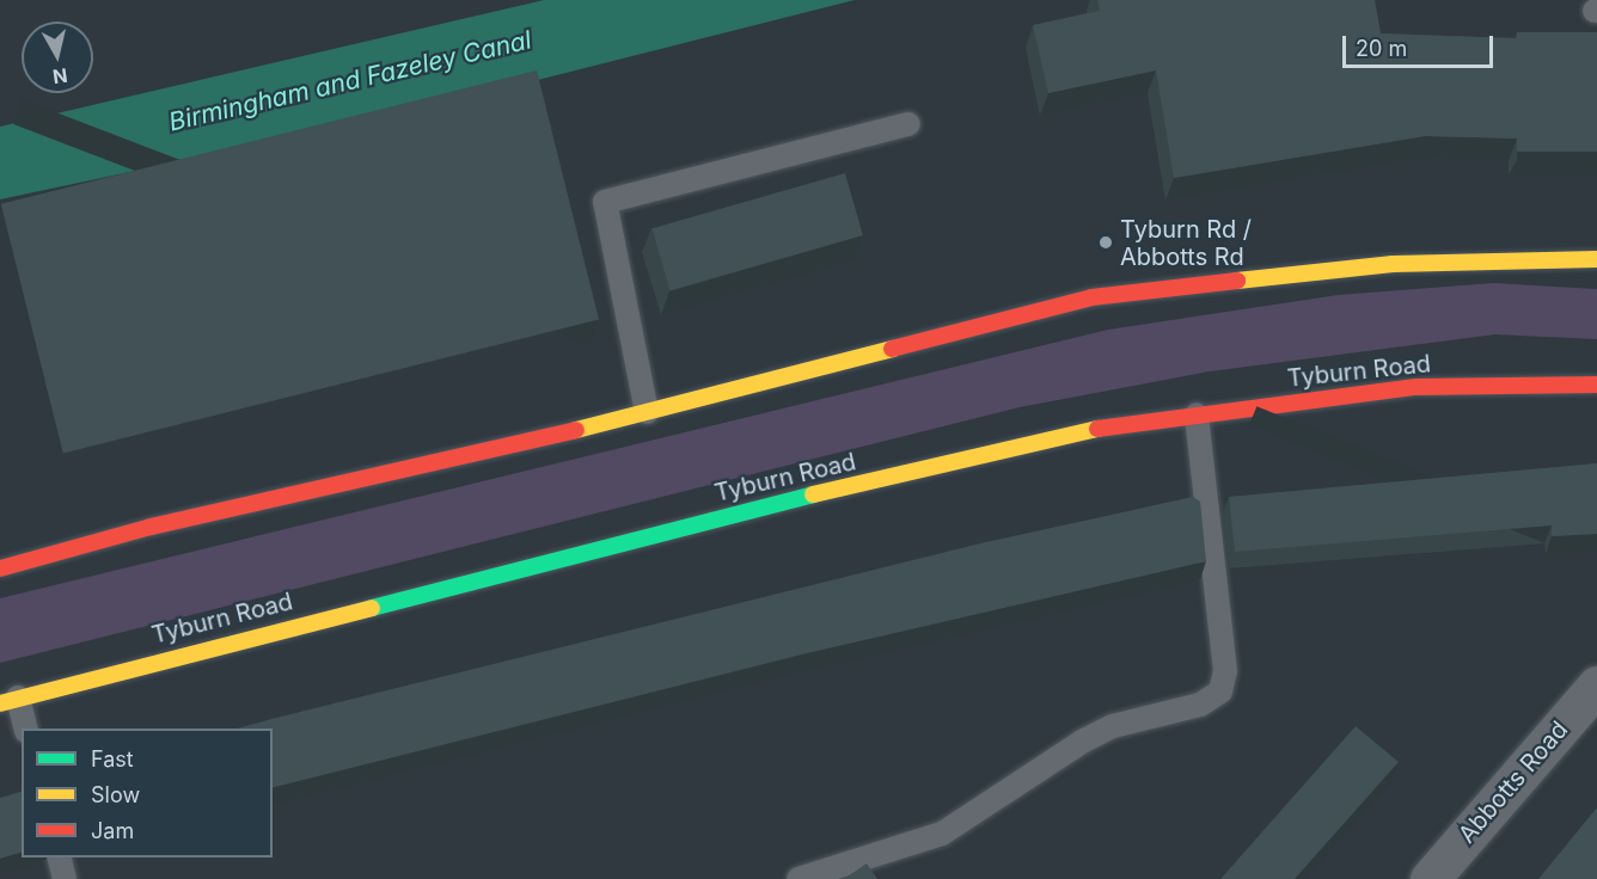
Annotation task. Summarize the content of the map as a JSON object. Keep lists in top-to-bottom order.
{
  "streets": {
    "highway": ["Tyburn Road"],
    "street": ["Abbotts Road"]
  },
  "water": ["Birmingham and Fazeley Canal"],
  "places": ["Tyburn Rd / Abbotts Rd"],
  "legend": ["Fast", "Slow", "Jam"],
  "scale_bar": "20 m",
  "north": "bottom"
}
